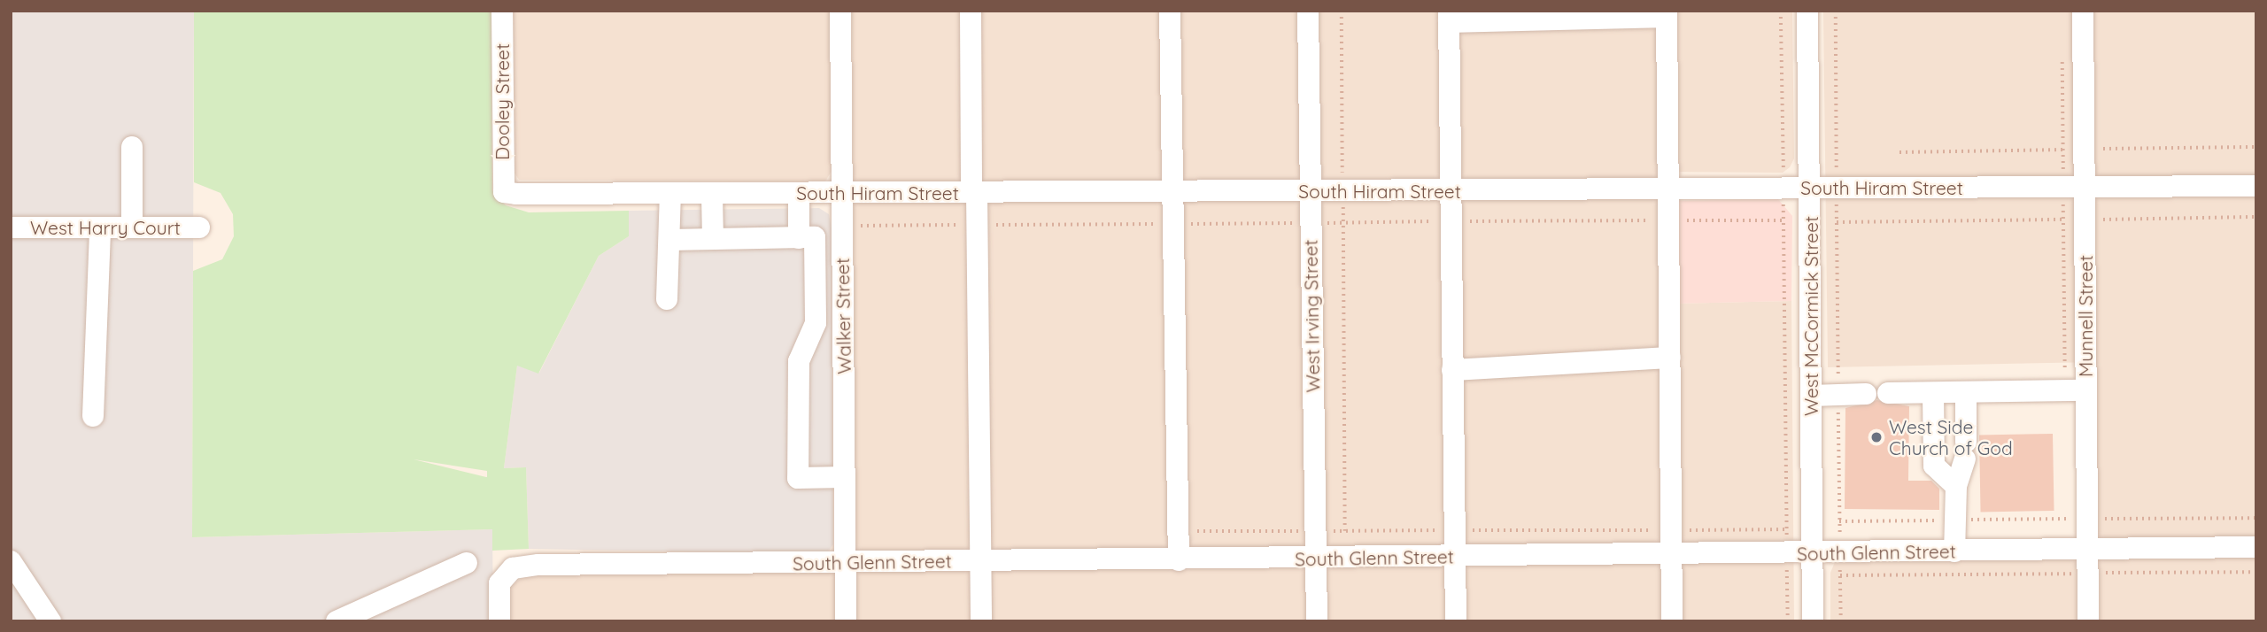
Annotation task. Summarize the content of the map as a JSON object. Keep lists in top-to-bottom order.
{
  "streets": {
    "street": [
      "Dooley Street",
      "South Hiram Street",
      "West Harry Court",
      "Walker Street",
      "West Irving Street",
      "West McCormick Street",
      "Munnell Street",
      "South Glenn Street"
    ]
  },
  "crossings": [
    ["Dooley Street", "South Hiram Street"],
    ["South Hiram Street", "Walker Street"],
    ["South Hiram Street", "West Irving Street"],
    ["South Hiram Street", "West McCormick Street"],
    ["South Hiram Street", "Munnell Street"],
    ["Walker Street", "South Glenn Street"],
    ["West Irving Street", "South Glenn Street"],
    ["West McCormick Street", "South Glenn Street"],
    ["Munnell Street", "South Glenn Street"]
  ],
  "places": ["West Side Church of God"]
}
